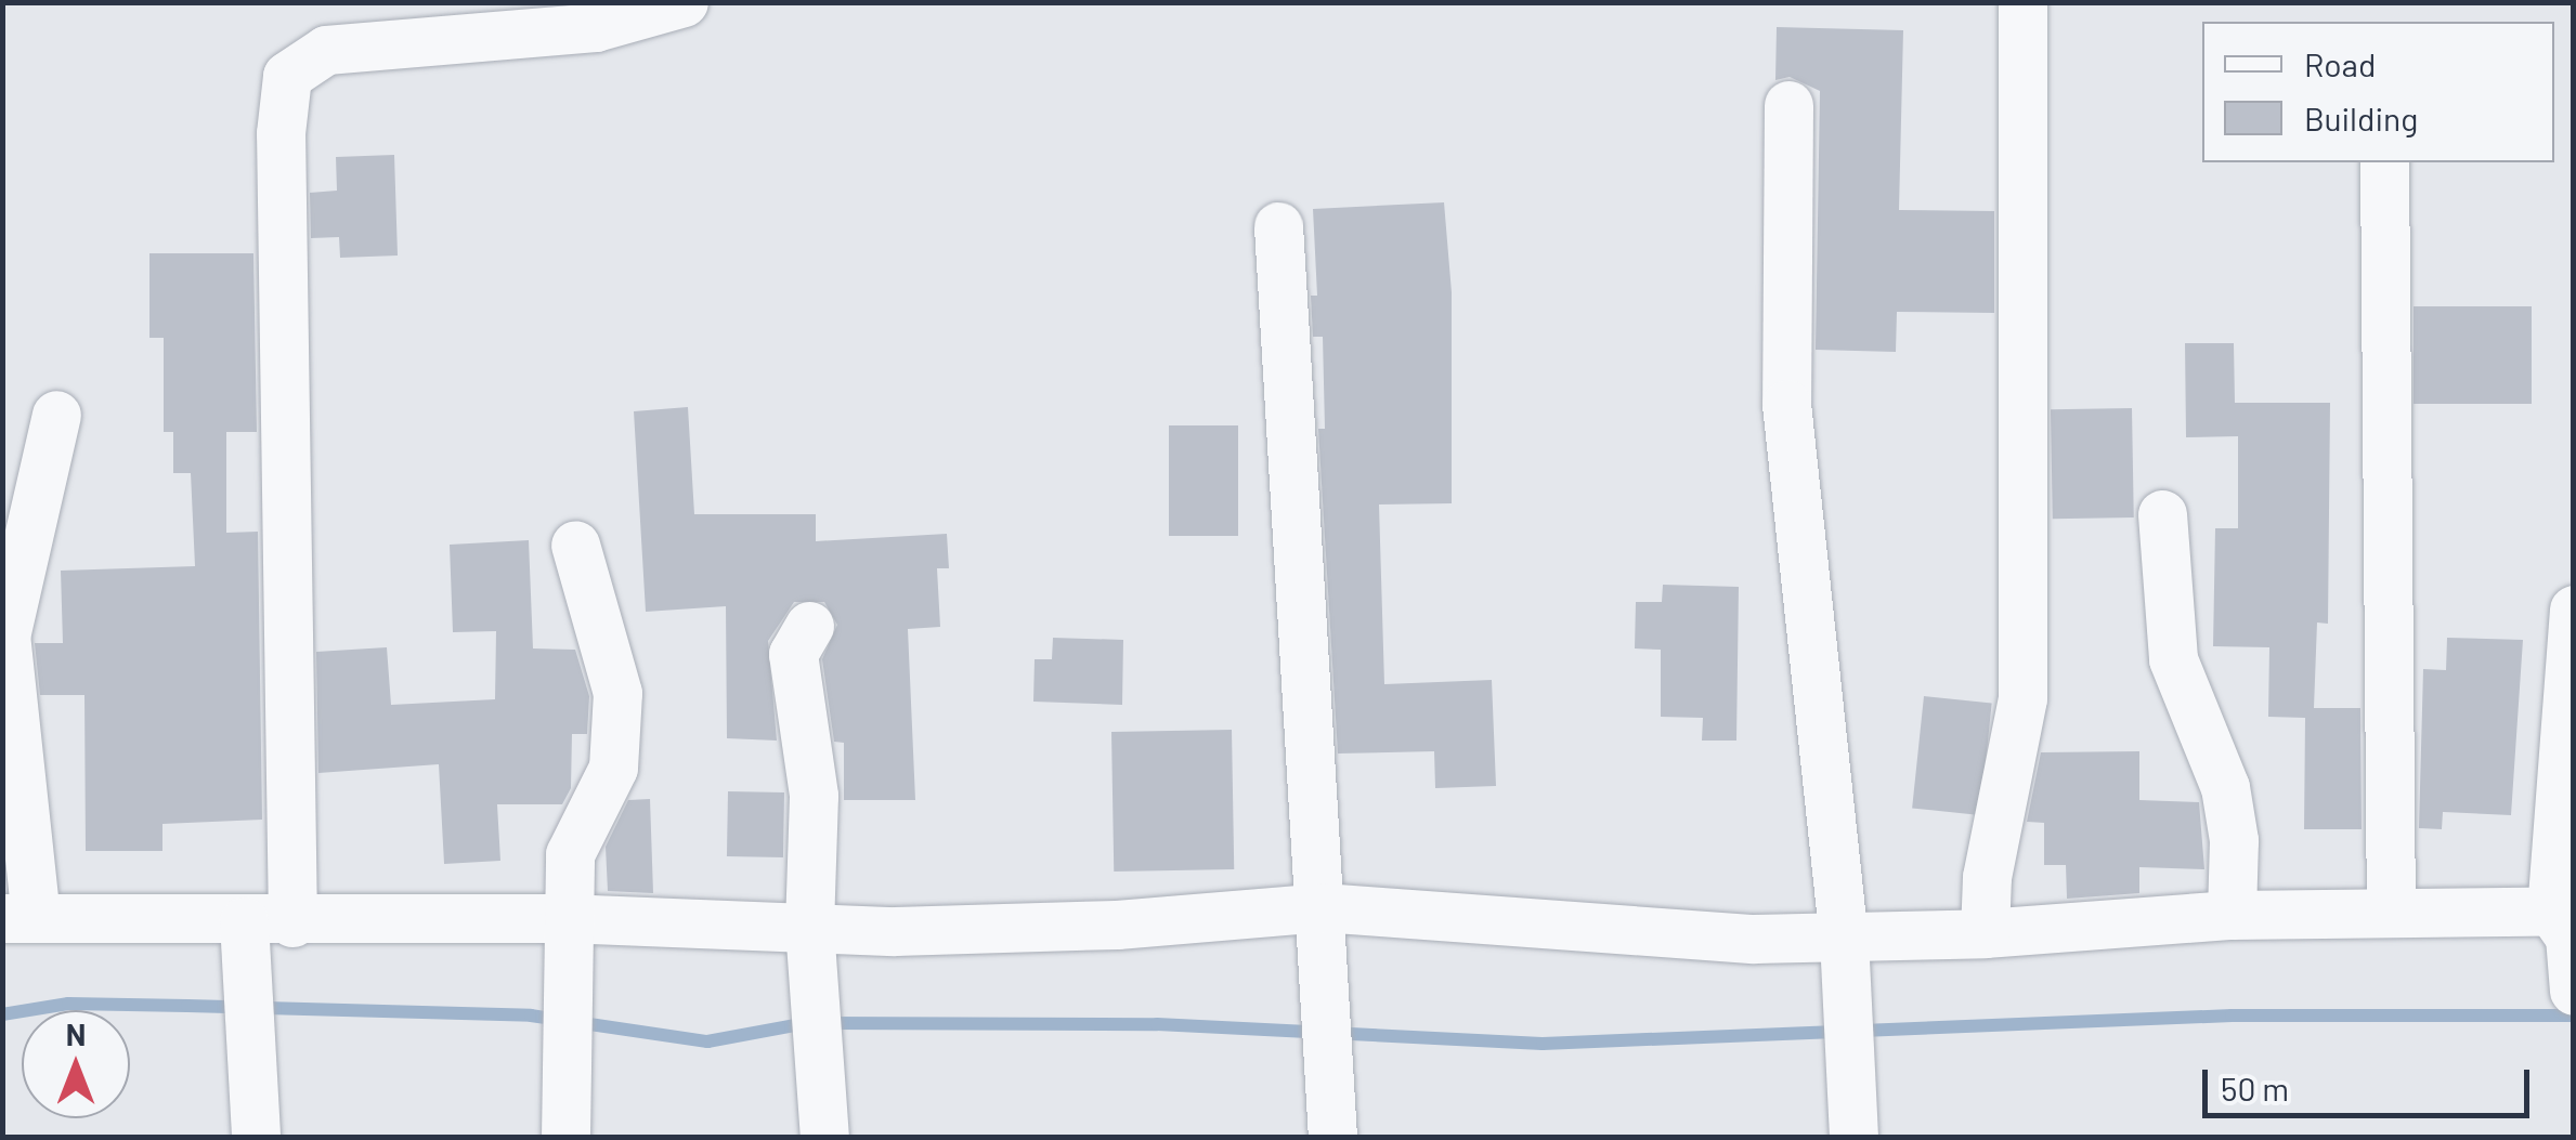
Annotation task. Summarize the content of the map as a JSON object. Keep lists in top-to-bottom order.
{
  "legend": ["Road", "Building"],
  "scale_bar": "50 m",
  "north": "top"
}
